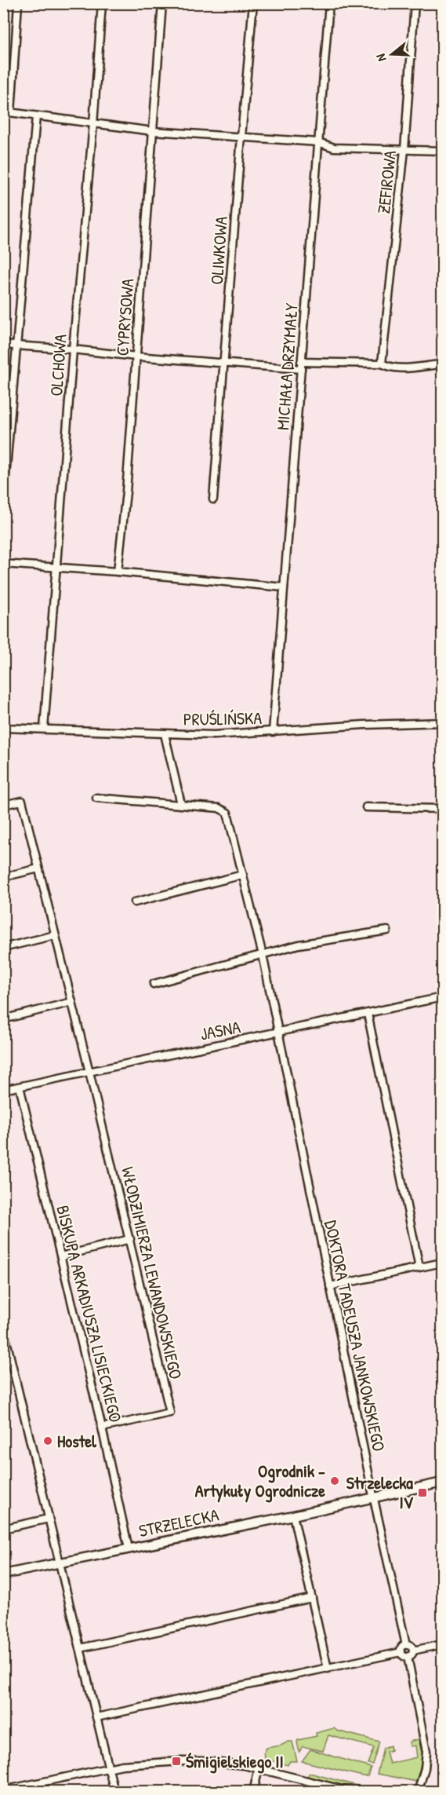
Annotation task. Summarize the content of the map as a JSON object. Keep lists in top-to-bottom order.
{
  "streets": {
    "street": [
      "ZEFIROWA",
      "OLIWKOWA",
      "CYPRYSOWA",
      "OLCHOWA",
      "MICHAŁA DRZYMAŁY",
      "PRUŚLIŃSKA",
      "JASNA",
      "WŁODZIMIERZA LEWANDOWSKIEGO",
      "BISKUPA ARKADIUSZA LISIECKIEGO",
      "DOKTORA TADEUSZA JANKOWSKIEGO",
      "STRZELECKA"
    ]
  },
  "crossings": [
    ["OLCHOWA", "PRUŚLIŃSKA"],
    ["MICHAŁA DRZYMAŁY", "PRUŚLIŃSKA"],
    ["JASNA", "WŁODZIMIERZA LEWANDOWSKIEGO"],
    ["JASNA", "BISKUPA ARKADIUSZA LISIECKIEGO"],
    ["JASNA", "DOKTORA TADEUSZA JANKOWSKIEGO"],
    ["WŁODZIMIERZA LEWANDOWSKIEGO", "BISKUPA ARKADIUSZA LISIECKIEGO"],
    ["BISKUPA ARKADIUSZA LISIECKIEGO", "STRZELECKA"],
    ["DOKTORA TADEUSZA JANKOWSKIEGO", "STRZELECKA"]
  ],
  "places": {
    "other": ["Hostel", "Ogrodnik - Artykuły Ogrodnicze"],
    "transit": ["Strzelecka IV", "Śmigielskiego II"]
  },
  "north": "left"
}
